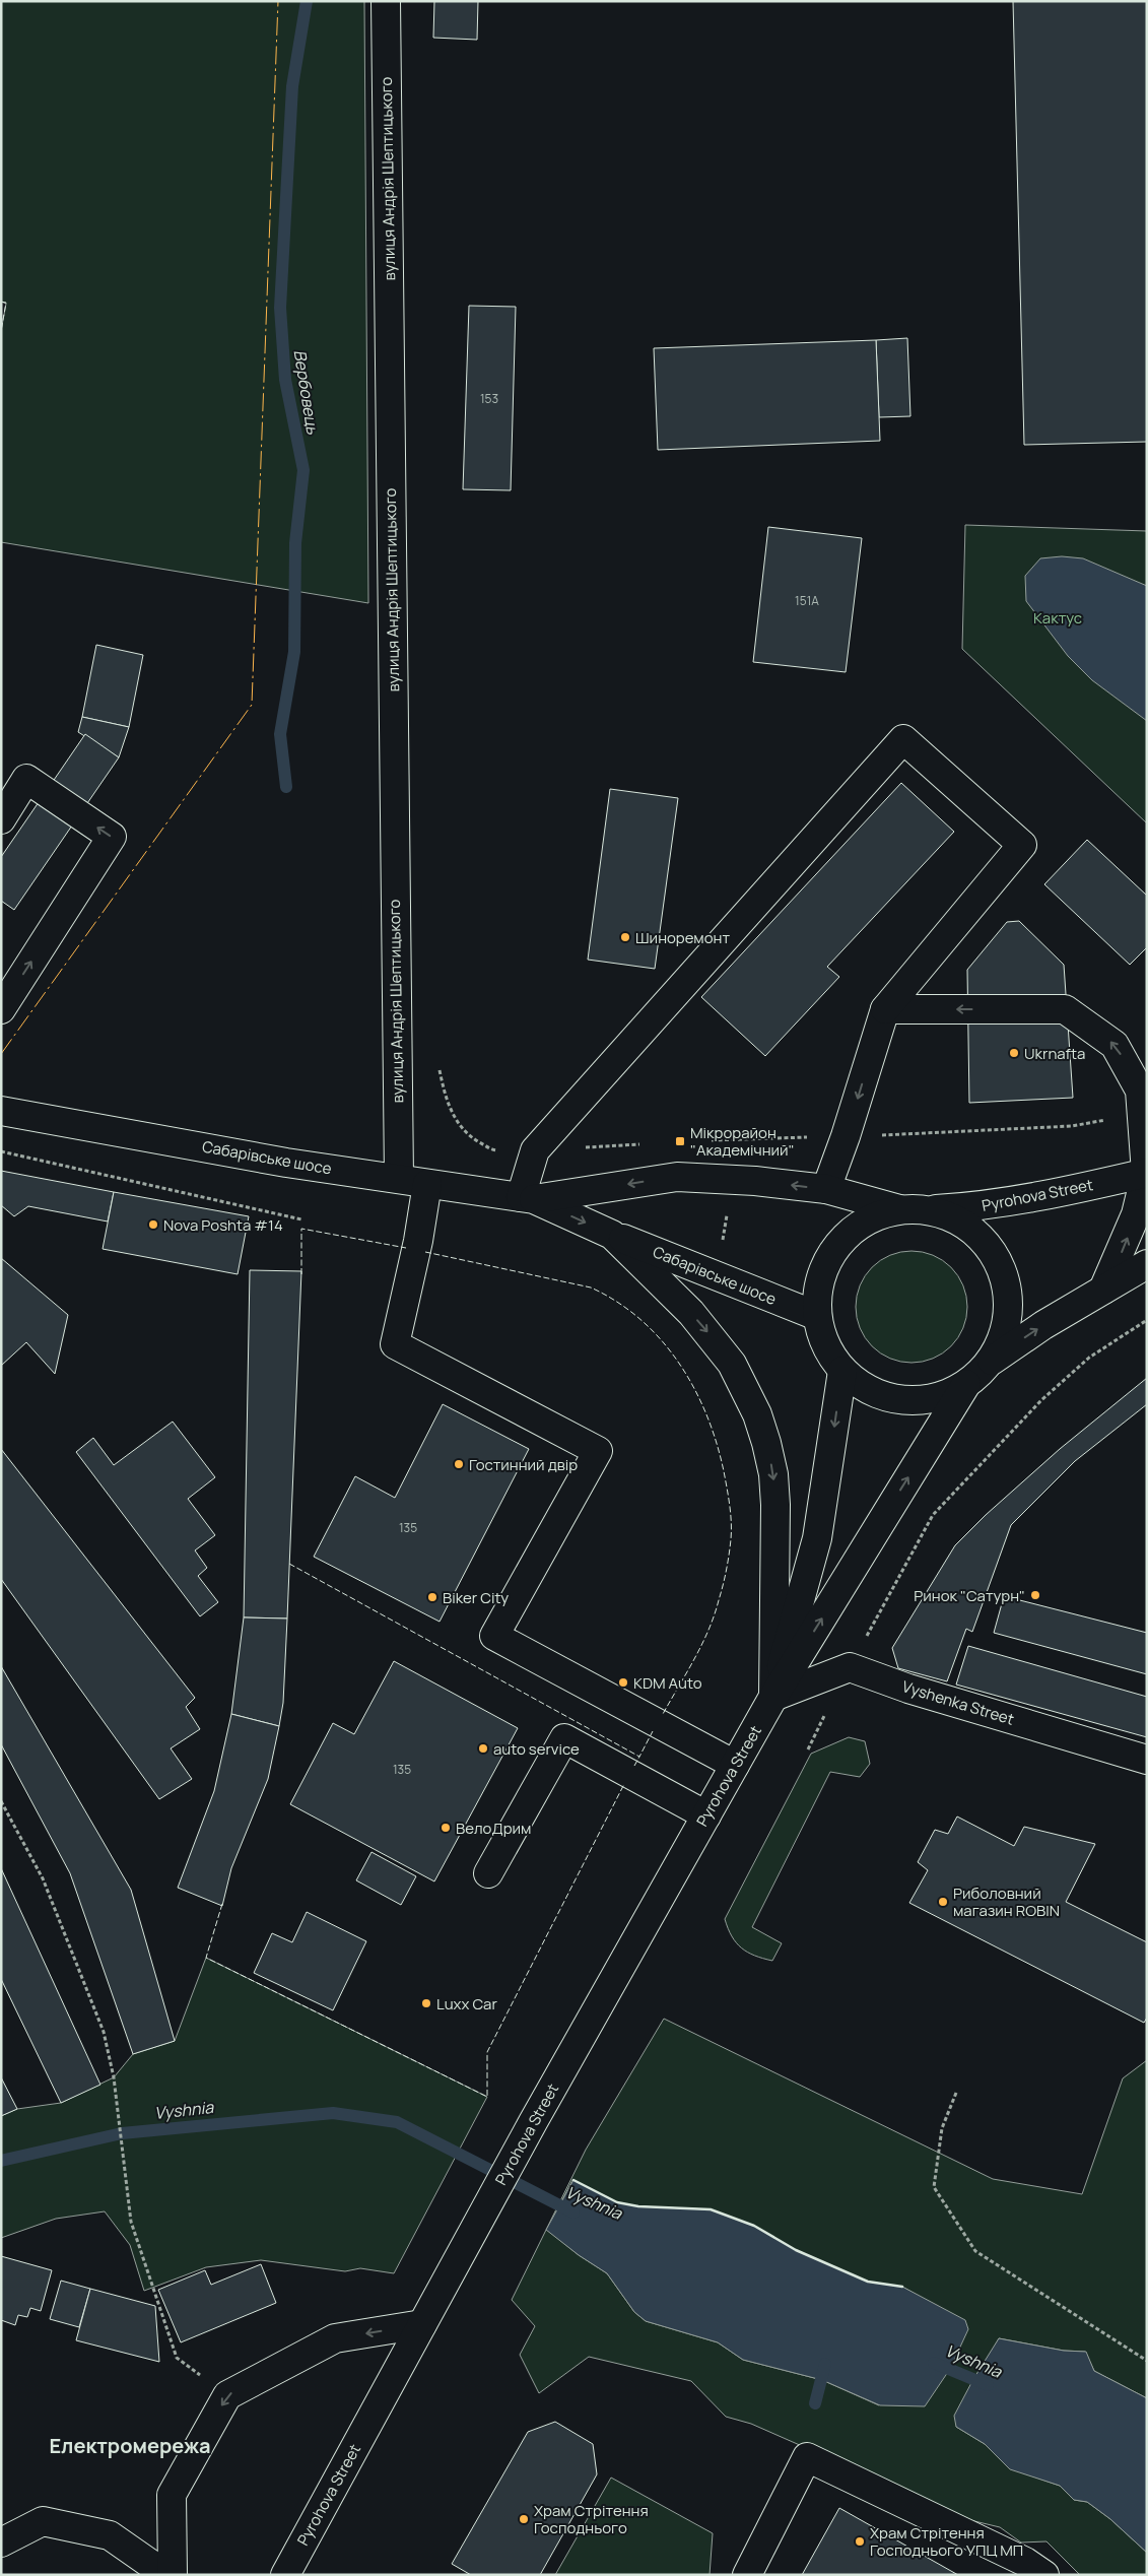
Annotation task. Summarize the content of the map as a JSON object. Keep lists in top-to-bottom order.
{
  "streets": {
    "street": [
      "вулиця Андрія Шептицького",
      "Сабарівське шосе",
      "Pyrohova Street",
      "Vyshenka Street"
    ]
  },
  "crossings": [
    ["вулиця Андрія Шептицького", "Сабарівське шосе"]
  ],
  "districts": ["Електромережа"],
  "water": ["Вербовець", "Vyshnia"],
  "parks": ["Кактус"],
  "places": {
    "other": [
      "Шиноремонт",
      "Ukrnafta",
      "Nova Poshta #14",
      "Гостинний двір",
      "Ринок \"Сатурн\"",
      "Biker City",
      "KDM Auto",
      "auto service",
      "ВелоДрим",
      "Риболовний магазин ROBIN",
      "Luxx Car",
      "Храм Стрітення Господнього",
      "Храм Стрітення Господнього УПЦ МП"
    ],
    "transit": ["Мікрорайон \"Академічний\""]
  },
  "house_numbers": [
    "153",
    "151А",
    "135",
    "135"
  ]
}
